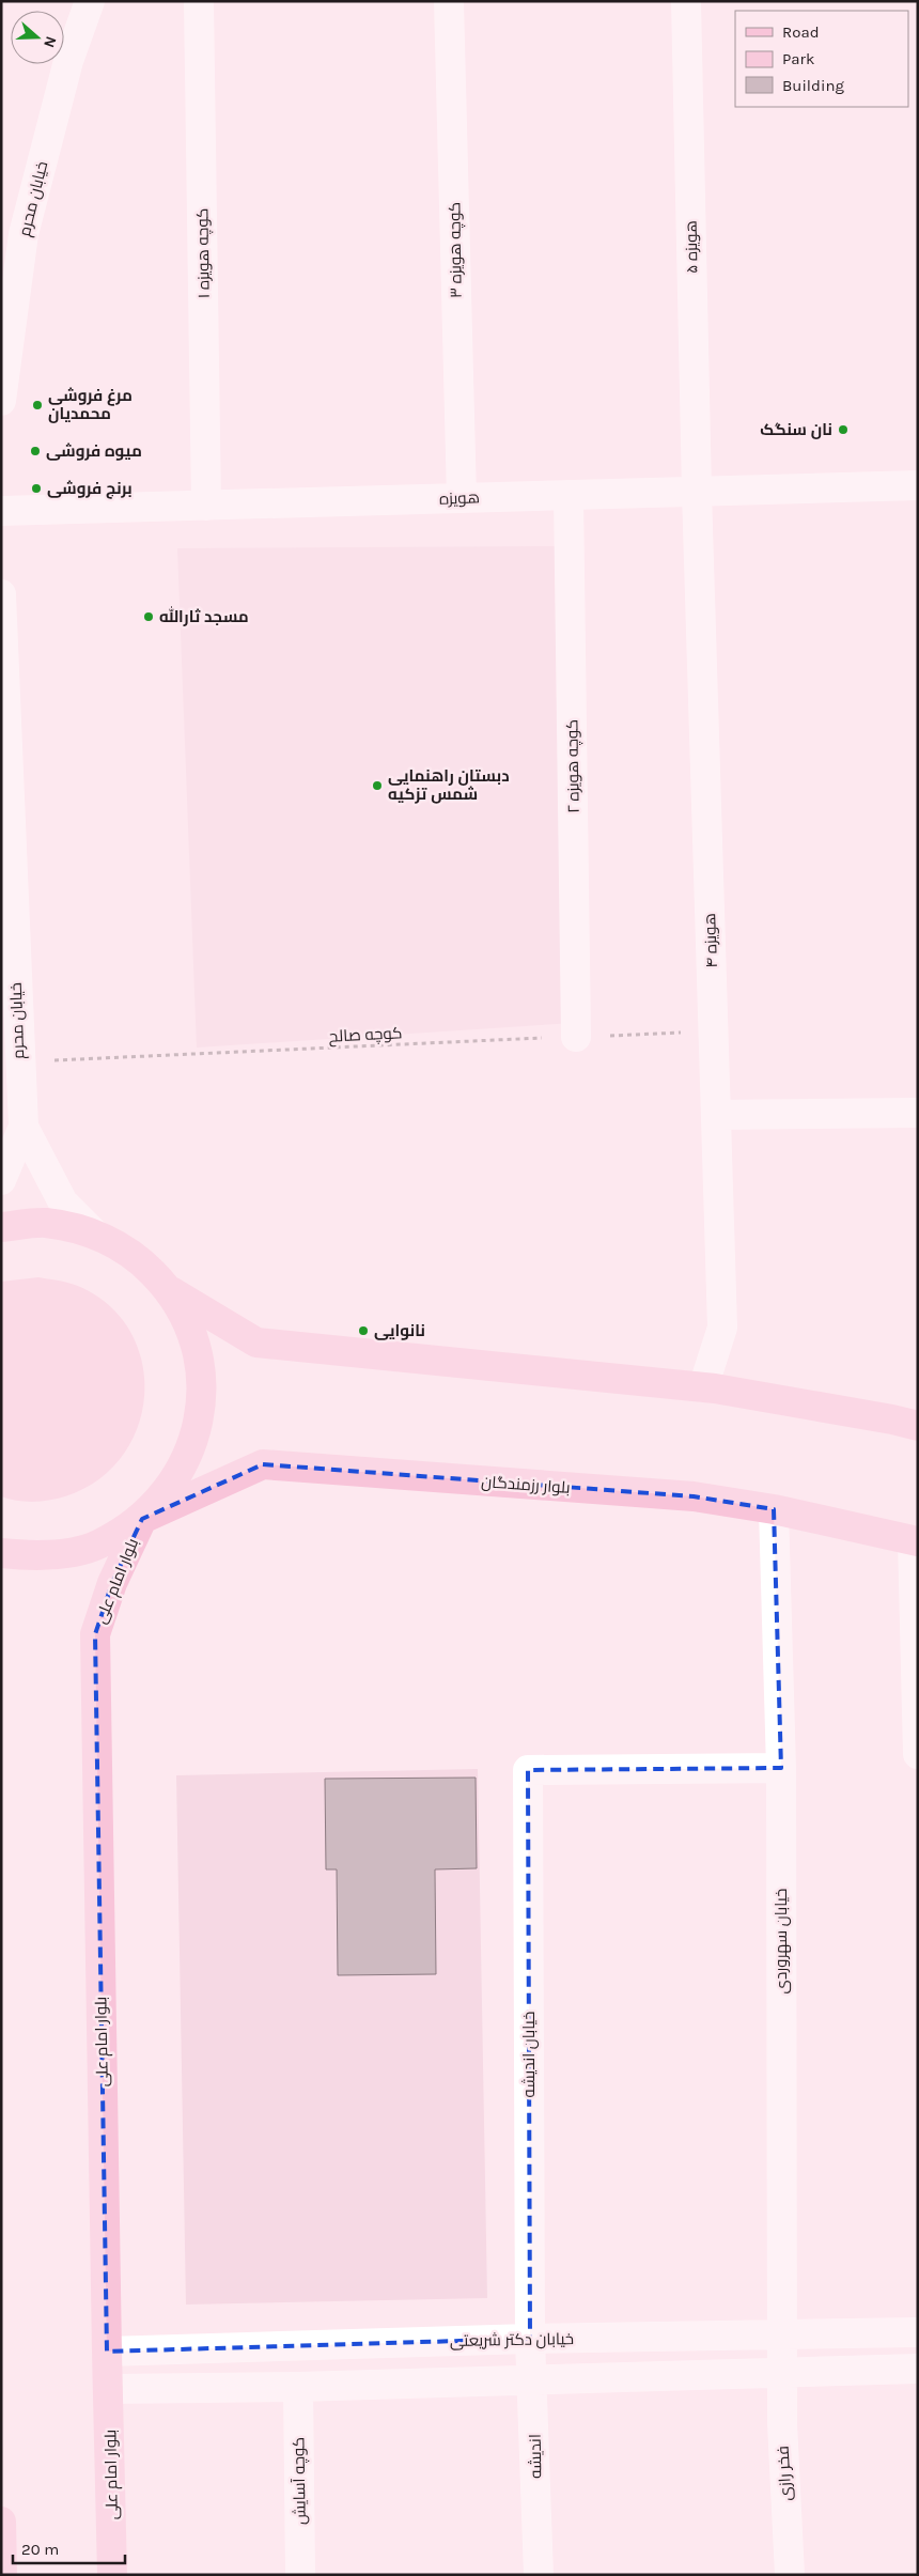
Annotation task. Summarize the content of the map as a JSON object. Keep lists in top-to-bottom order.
{
  "streets": {
    "main road": ["بلوار رزمندگان", "بلوار امام على"],
    "street": [
      "خیابان محرم",
      "هویزه ۵",
      "کوچه هویزه ۳",
      "کوچه هویزه ۱",
      "هویزه",
      "کوچه هویزه ۲",
      "هویزه ۴",
      "خیابان سهروردی",
      "خیابان اندیشه",
      "خیابان دکتر شریعتی",
      "اندیشه",
      "فخر رازی",
      "کوچه آسایش"
    ],
    "path": ["کوچه صالح"]
  },
  "crossings": [
    ["خیابان محرم", "کوچه صالح"],
    ["هویزه ۵", "هویزه"],
    ["هویزه ۵", "هویزه ۴"],
    ["کوچه هویزه ۳", "هویزه"],
    ["کوچه هویزه ۱", "هویزه"],
    ["هویزه", "کوچه هویزه ۲"],
    ["هویزه", "هویزه ۴"],
    ["کوچه هویزه ۲", "کوچه صالح"],
    ["هویزه ۴", "کوچه صالح"],
    ["بلوار رزمندگان", "بلوار امام على"],
    ["بلوار رزمندگان", "خیابان سهروردی"],
    ["بلوار امام على", "خیابان دکتر شریعتی"],
    ["خیابان سهروردی", "خیابان اندیشه"],
    ["خیابان سهروردی", "خیابان دکتر شریعتی"],
    ["خیابان سهروردی", "فخر رازی"],
    ["خیابان اندیشه", "خیابان دکتر شریعتی"],
    ["خیابان اندیشه", "اندیشه"],
    ["خیابان دکتر شریعتی", "اندیشه"]
  ],
  "places": [
    "مرغ فروشی محمدیان",
    "نان سنگک",
    "میوه فروشی",
    "برنج فروشی",
    "مسجد ثارالله",
    "دبستان راهنمایی شمس تزکیه",
    "نانوایی"
  ],
  "legend": ["Road", "Park", "Building"],
  "scale_bar": "20 m",
  "north": "right"
}
